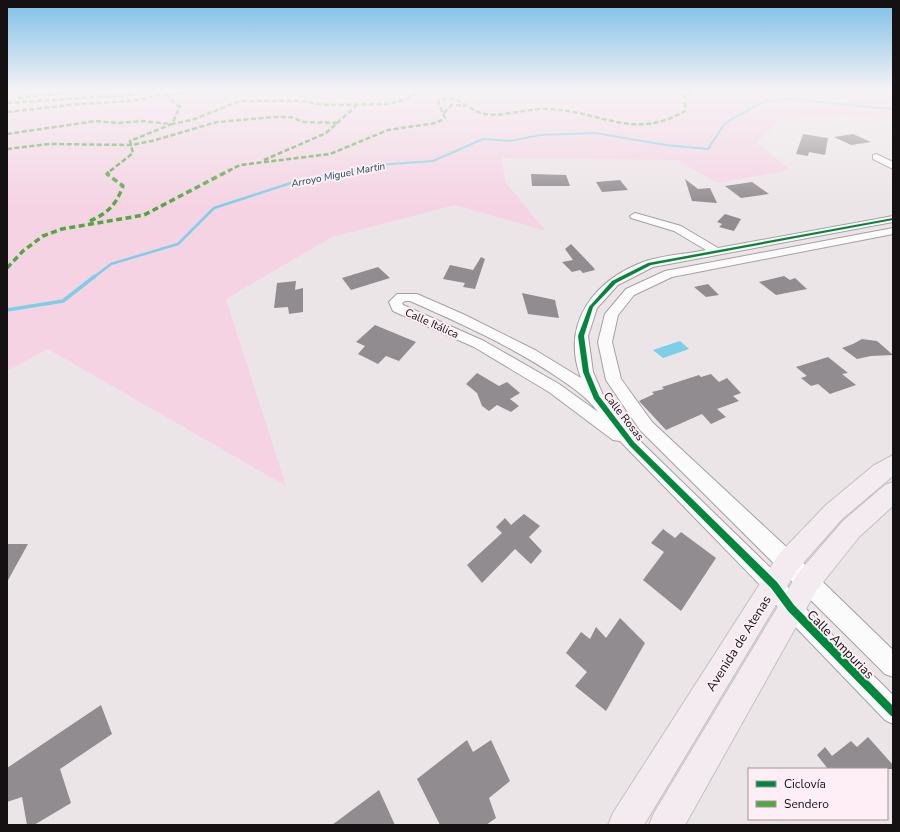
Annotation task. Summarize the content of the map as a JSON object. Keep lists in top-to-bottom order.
{
  "streets": {
    "main road": ["Avenida de Atenas"],
    "street": ["Calle Itálica", "Calle Rosas", "Calle Ampurias"]
  },
  "crossings": [
    ["Calle Itálica", "Calle Rosas"],
    ["Calle Rosas", "Avenida de Atenas"],
    ["Calle Rosas", "Calle Ampurias"],
    ["Avenida de Atenas", "Calle Ampurias"]
  ],
  "water": ["Arroyo Miguel Martin"],
  "legend": ["Ciclovía", "Sendero"]
}
